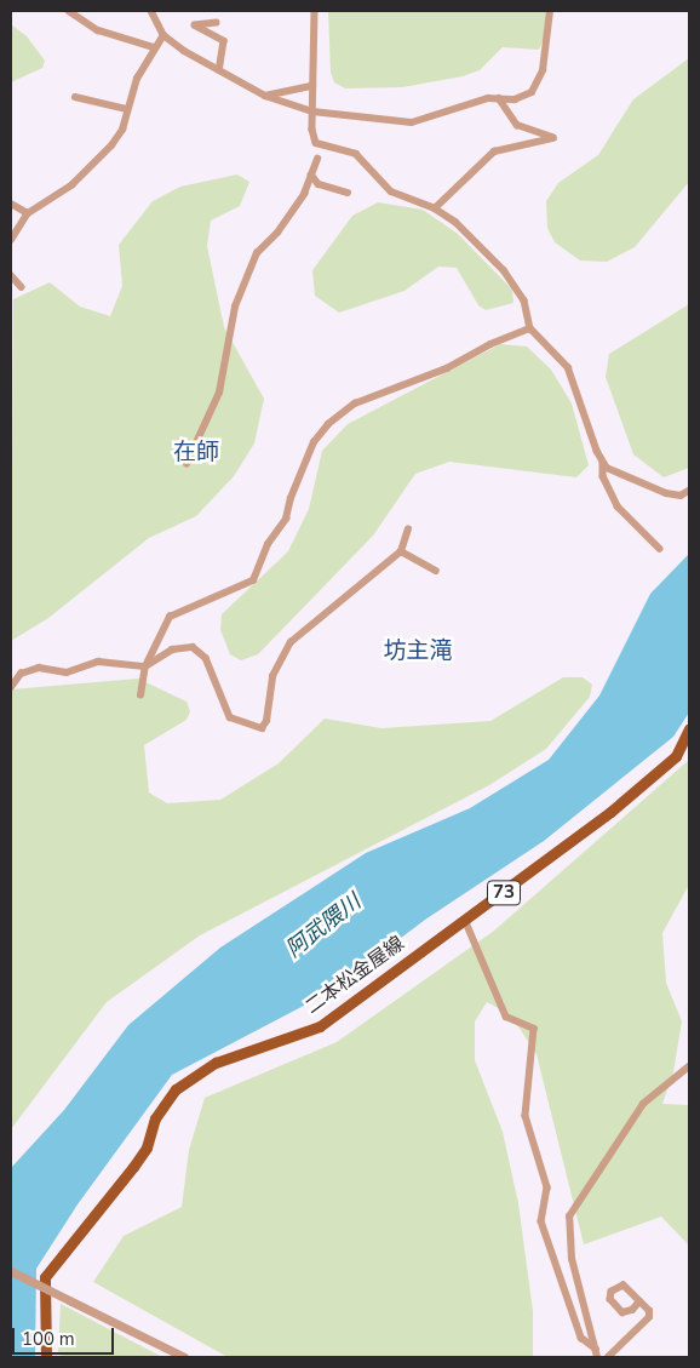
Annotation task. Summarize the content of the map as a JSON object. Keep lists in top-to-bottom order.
{
  "streets": {
    "main road": ["73", "二本松金屋線"]
  },
  "districts": ["在師", "坊主滝"],
  "water": ["阿武隈川"],
  "scale_bar": "100 m"
}
